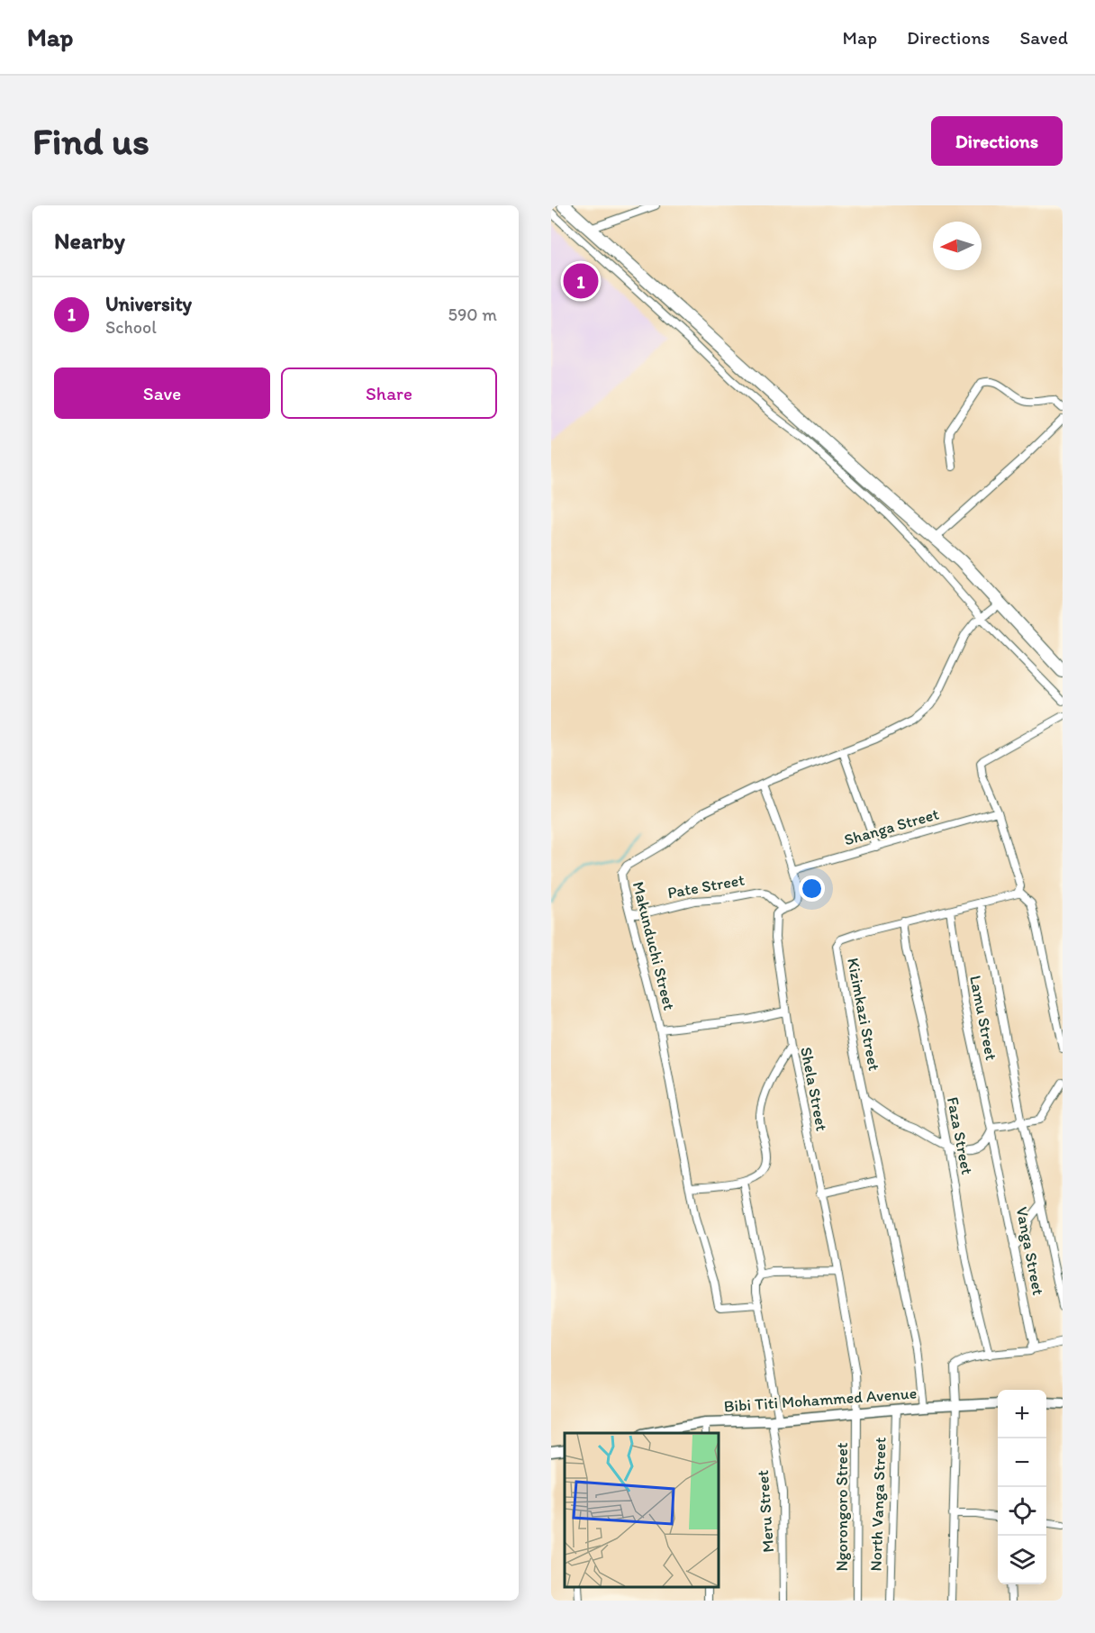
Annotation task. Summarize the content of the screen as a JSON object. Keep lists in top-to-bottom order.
{
  "streets": {
    "street": [
      "Shanga Street",
      "Pate Street",
      "Makunduchi Street",
      "Kizimkazi Street",
      "Lamu Street",
      "Shela Street",
      "Faza Street",
      "Vanga Street",
      "Bibi Titi Mohammed Avenue",
      "North Vanga Street",
      "Ngorongoro Street",
      "Meru Street"
    ]
  },
  "crossings": [
    ["Shanga Street", "Shela Street"],
    ["Pate Street", "Makunduchi Street"],
    ["Pate Street", "Shela Street"],
    ["Makunduchi Street", "Shela Street"],
    ["Makunduchi Street", "Meru Street"],
    ["Kizimkazi Street", "Lamu Street"],
    ["Kizimkazi Street", "Faza Street"],
    ["Kizimkazi Street", "Bibi Titi Mohammed Avenue"],
    ["Lamu Street", "Vanga Street"],
    ["Shela Street", "Bibi Titi Mohammed Avenue"],
    ["Shela Street", "Ngorongoro Street"],
    ["Bibi Titi Mohammed Avenue", "North Vanga Street"],
    ["Bibi Titi Mohammed Avenue", "Ngorongoro Street"],
    ["Bibi Titi Mohammed Avenue", "Meru Street"]
  ],
  "north": "left",
  "page": {
    "header": "Map",
    "nav": ["Map", "Directions", "Saved"],
    "buttons": [
      "Directions",
      ["Save", "Share"]
    ],
    "title": "Find us",
    "heading": "Nearby",
    "pins": "1",
    "list": [
      {
        "mark": "1",
        "name": "University",
        "note": "School",
        "value": "590 m"
      }
    ],
    "map_buttons": ["+", "−"]
  }
}
